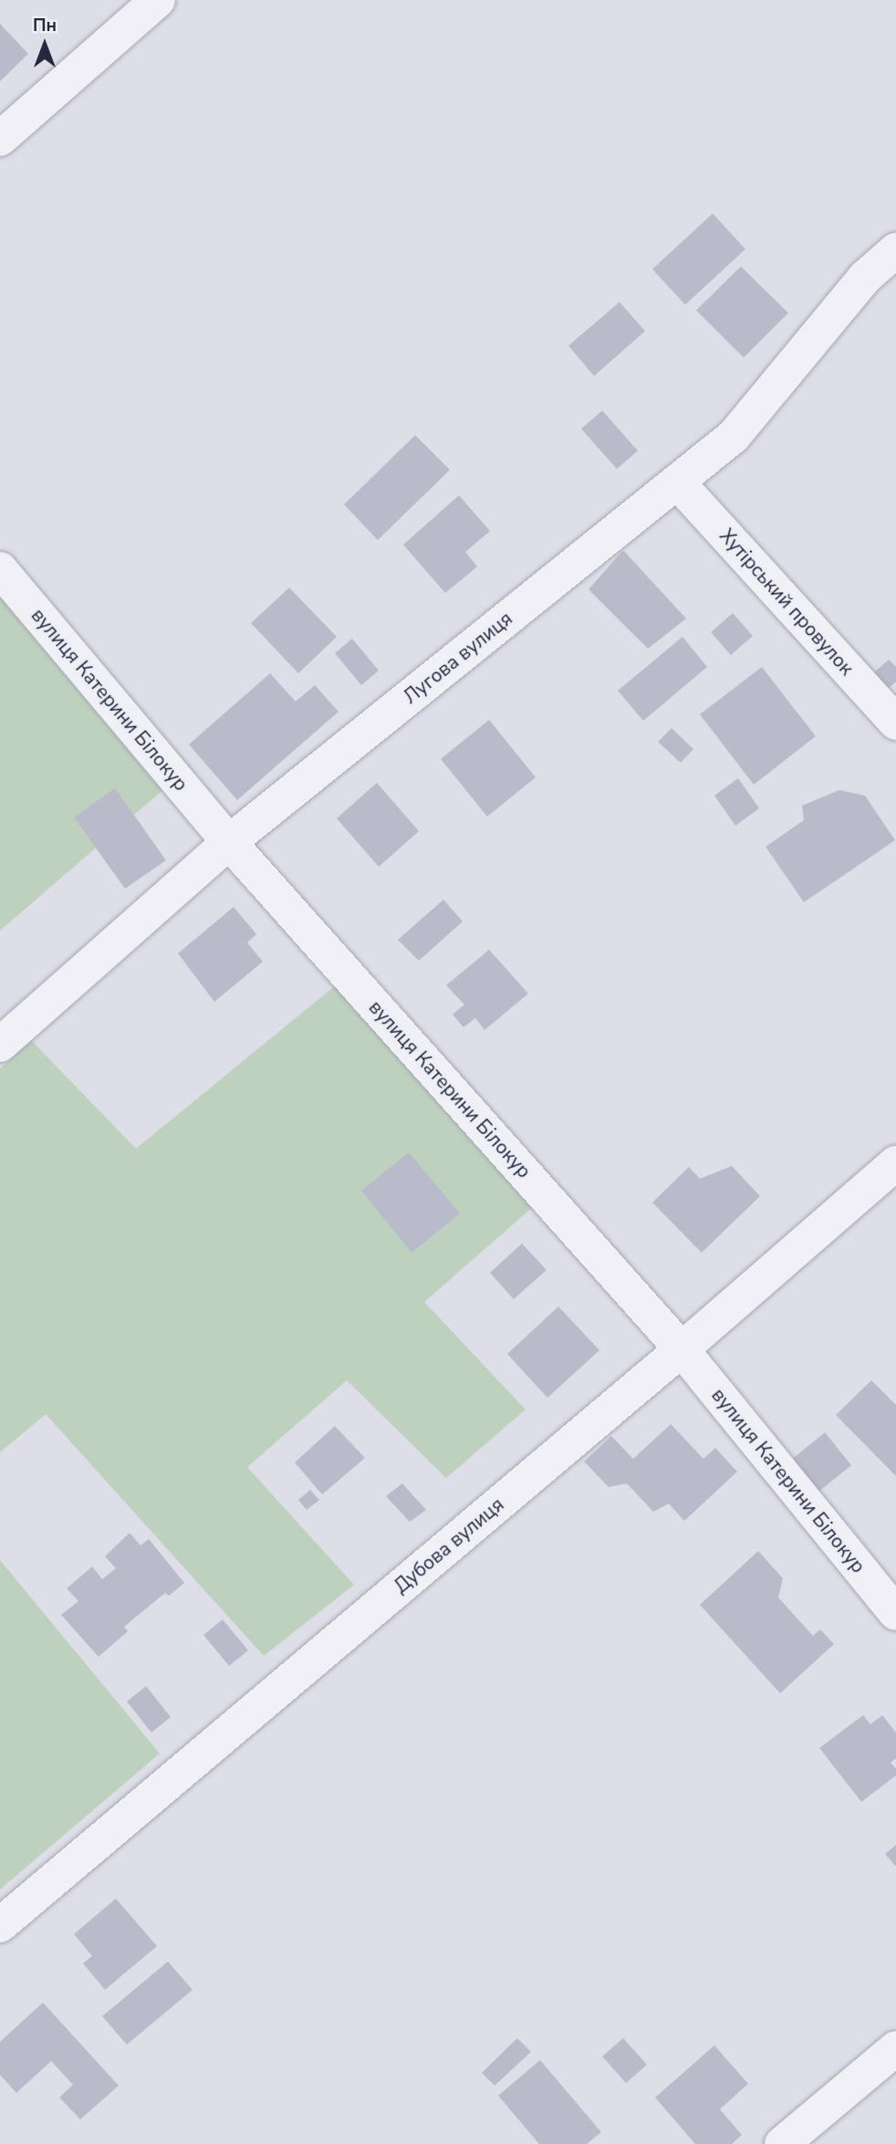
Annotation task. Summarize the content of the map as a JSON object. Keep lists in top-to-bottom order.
{
  "streets": {
    "street": [
      "Хутірський провулок",
      "Лугова вулиця",
      "вулиця Катерини Білокур",
      "Дубова вулиця"
    ]
  },
  "crossings": [
    ["Хутірський провулок", "Лугова вулиця"],
    ["Лугова вулиця", "вулиця Катерини Білокур"],
    ["вулиця Катерини Білокур", "Дубова вулиця"]
  ],
  "north": "top"
}
